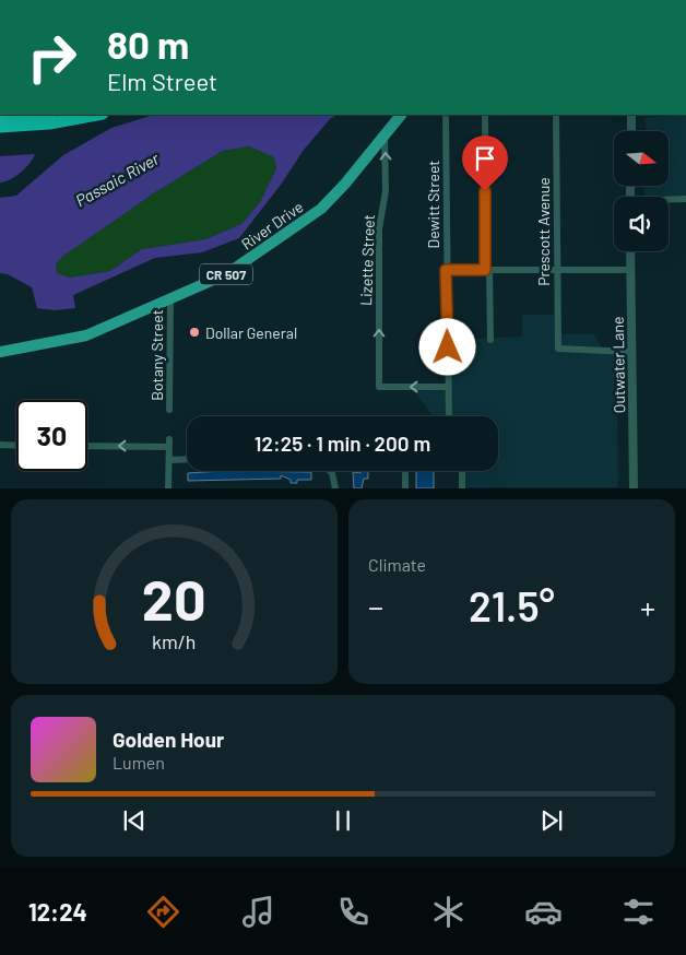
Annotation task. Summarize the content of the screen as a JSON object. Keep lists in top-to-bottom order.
{
  "streets": {
    "main road": ["River Drive", "CR 507"],
    "street": [
      "Dewitt Street",
      "Prescott Avenue",
      "Lizette Street",
      "Botany Street",
      "Outwater Lane"
    ]
  },
  "crossings": [
    ["Dewitt Street", "Lizette Street"],
    ["River Drive", "Lizette Street"],
    ["River Drive", "Botany Street"],
    ["Prescott Avenue", "Outwater Lane"]
  ],
  "one_way": ["Lizette Street"],
  "water": ["Passaic River"],
  "places": ["Dollar General"],
  "north": "right",
  "page": {
    "turn": ["80 m", "Elm Street"],
    "limit": "30",
    "trip": "12:25 · 1 min · 200 m",
    "tile": "Climate",
    "heat": ["−", "21.5°", "+"],
    "song": ["Golden Hour", "Lumen"],
    "tabs": "12:24",
    "gauge": ["20", "km/h"]
  }
}
